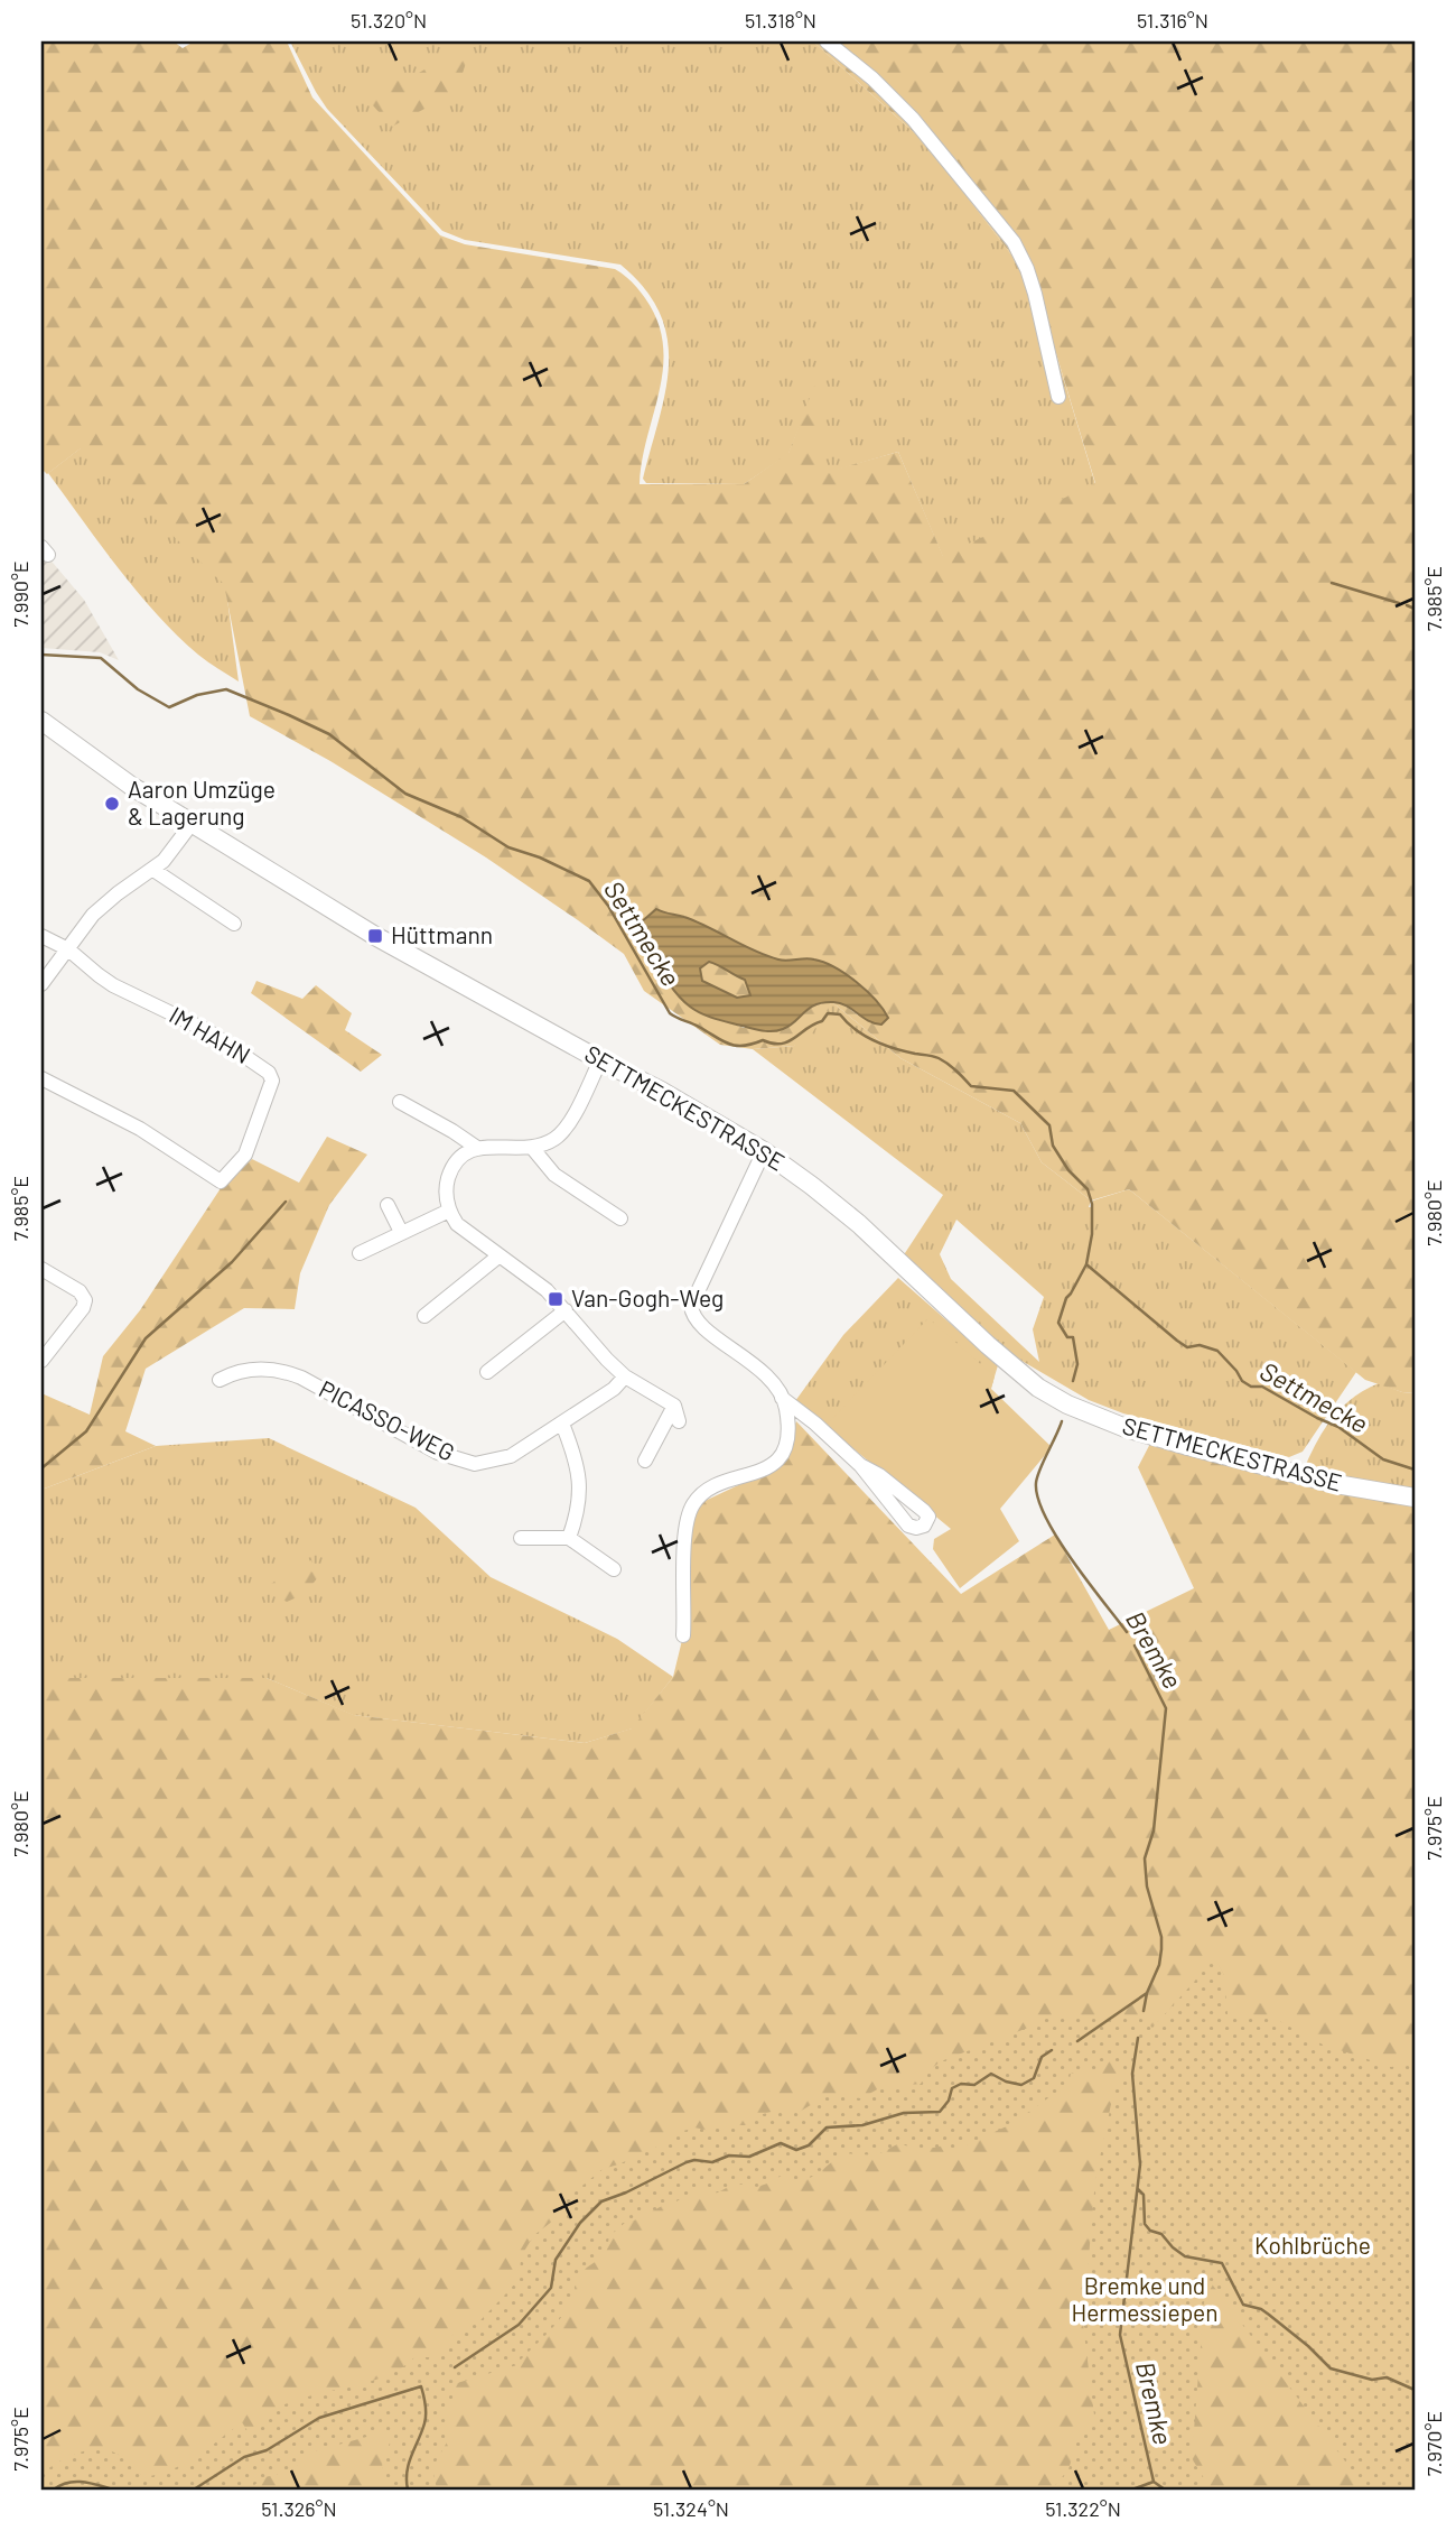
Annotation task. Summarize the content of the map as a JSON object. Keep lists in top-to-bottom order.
{
  "streets": {
    "street": ["IM HAHN", "SETTMECKESTRASSE", "PICASSO-WEG"]
  },
  "water": ["Settmecke", "Bremke"],
  "parks": ["Kohlbrüche", "Bremke und Hermessiepen"],
  "places": {
    "other": ["Aaron Umzüge & Lagerung"],
    "transit": ["Hüttmann", "Van-Gogh-Weg"]
  },
  "coordinates": [
    "51.320°N",
    "51.318°N",
    "51.316°N",
    "7.990°E",
    "7.985°E",
    "7.980°E",
    "7.975°E",
    "7.970°E",
    "51.326°N",
    "51.324°N",
    "51.322°N"
  ]
}
